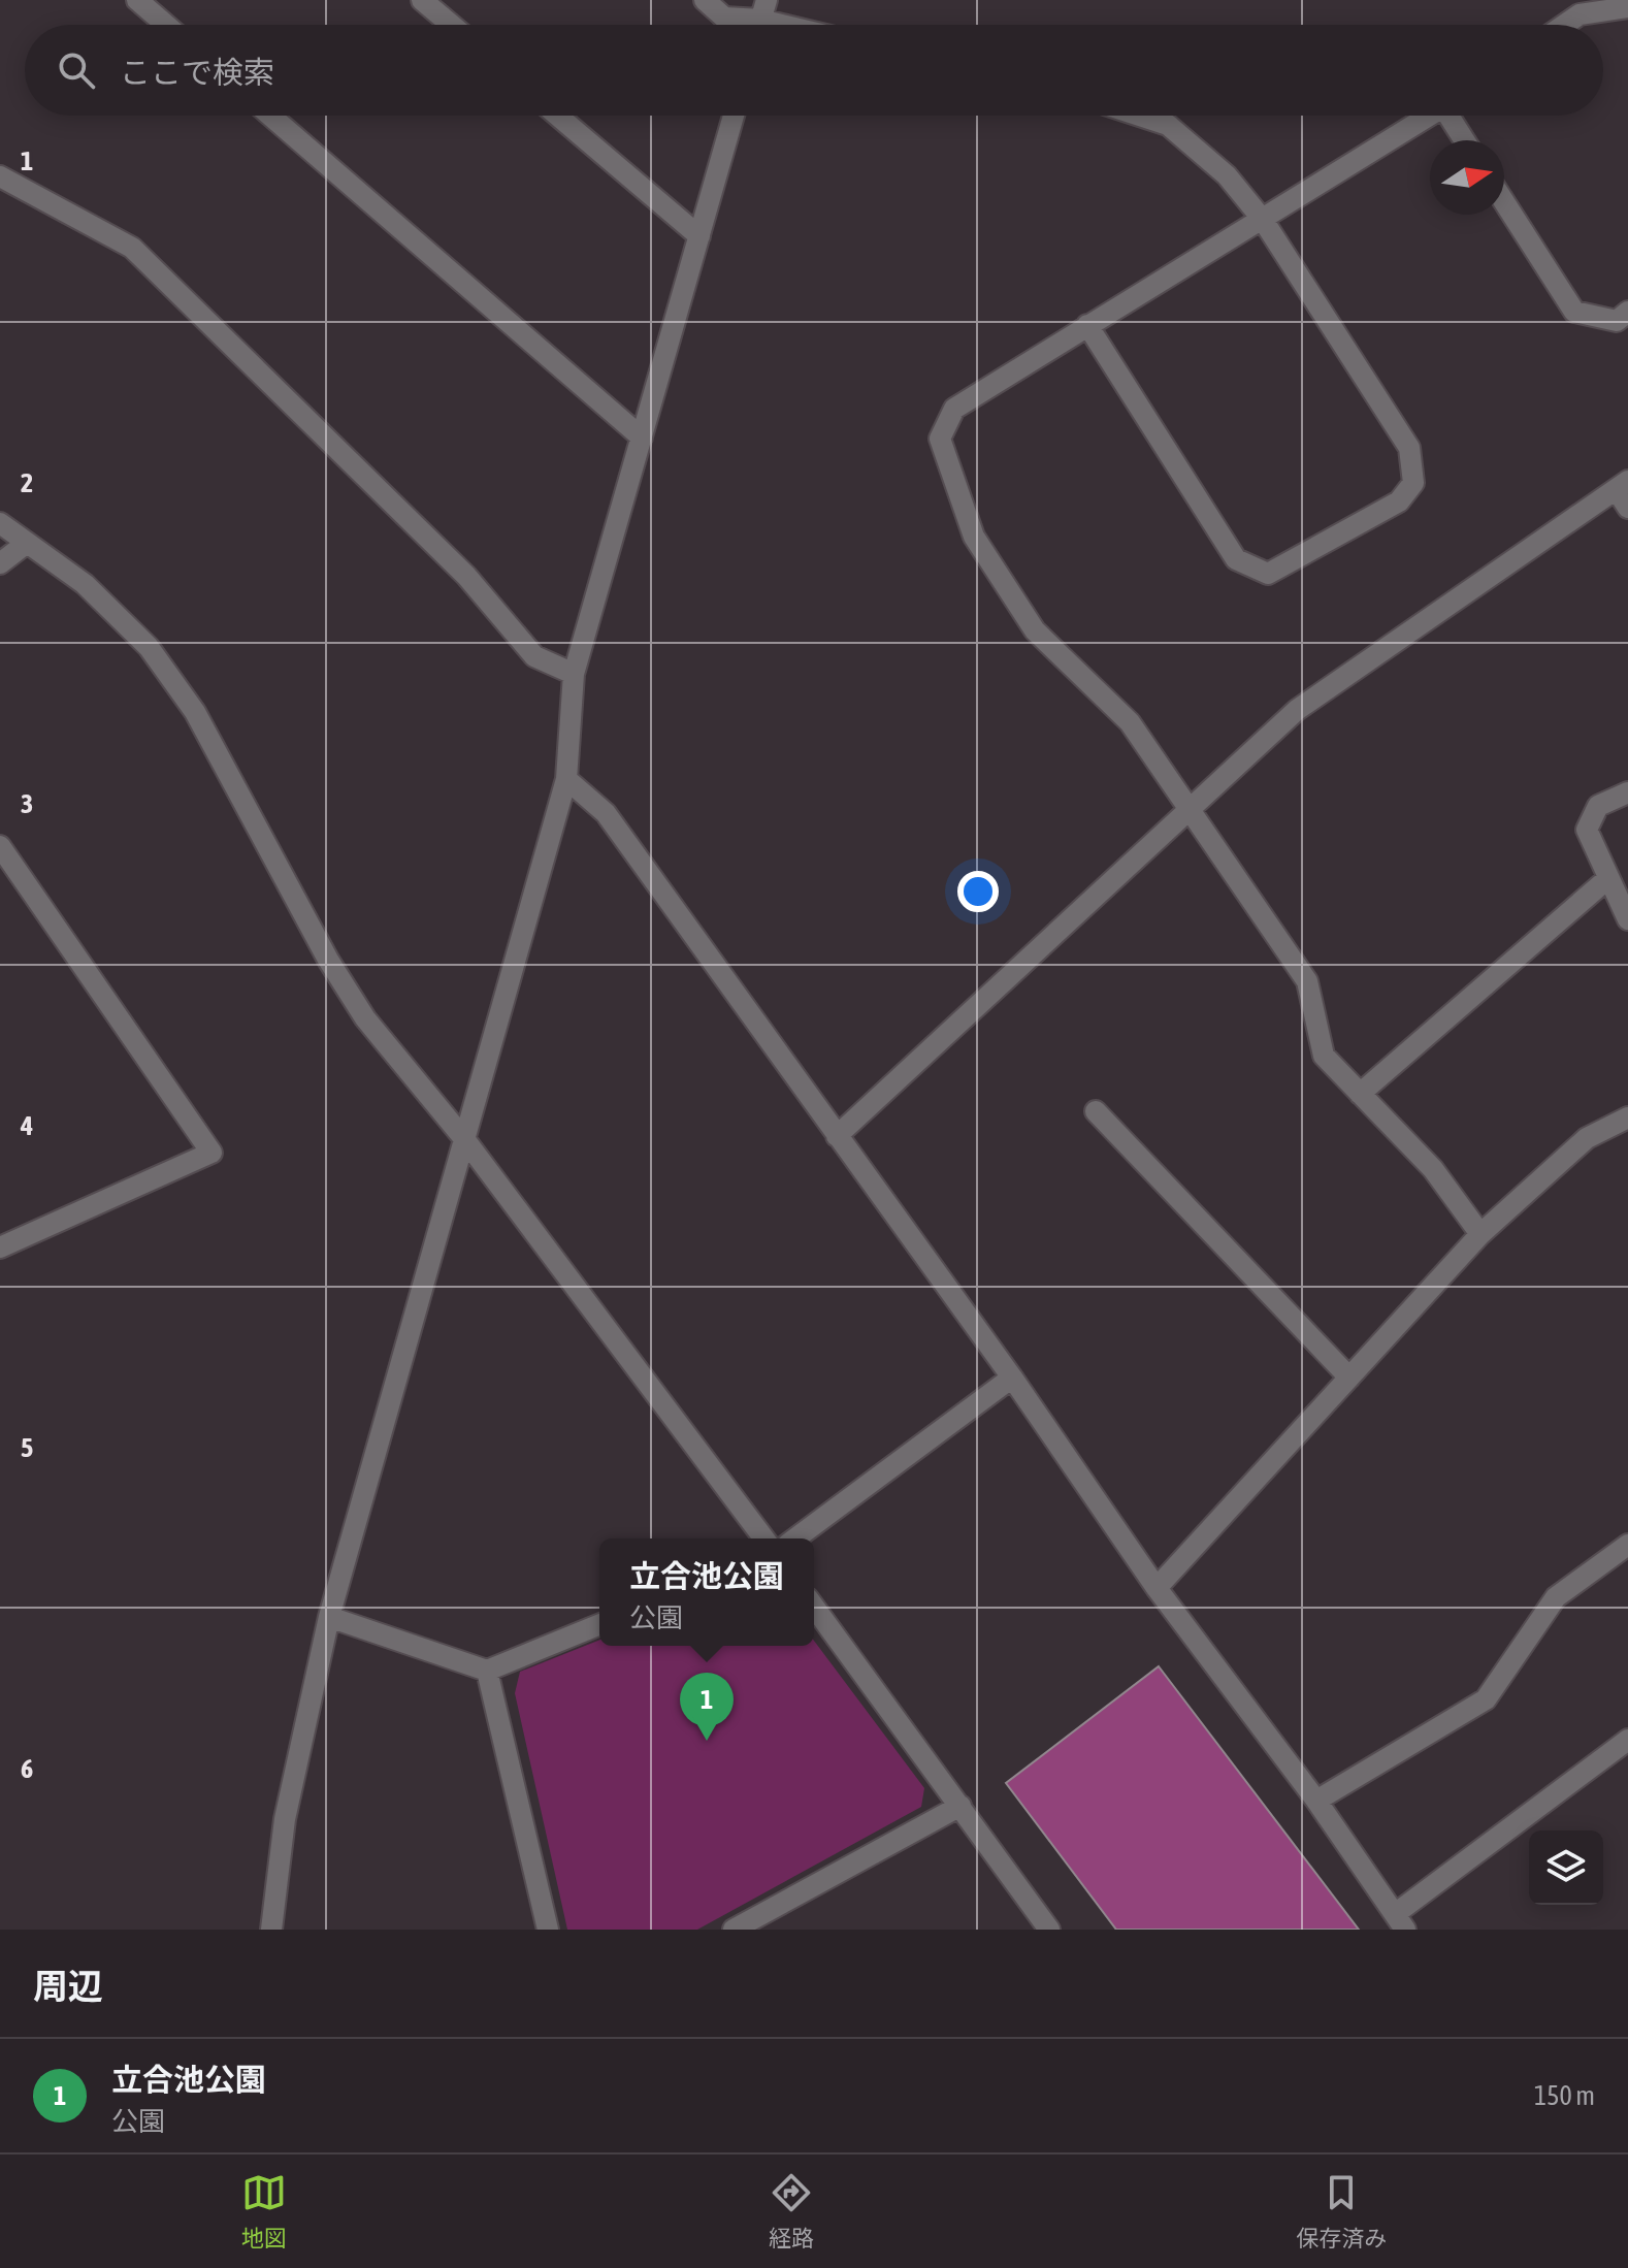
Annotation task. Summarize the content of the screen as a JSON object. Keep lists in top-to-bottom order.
{
  "north": "right",
  "page": {
    "search": "ここで検索",
    "popup": ["立合池公園", "公園"],
    "pins": "1",
    "heading": "周辺",
    "list": [
      {
        "mark": "1",
        "name": "立合池公園",
        "note": "公園",
        "value": "150 m"
      }
    ],
    "nav": ["地図", "経路", "保存済み"]
  },
  "grid": {
    "rows": [
      "1",
      "2",
      "3",
      "4",
      "5",
      "6"
    ]
  }
}
